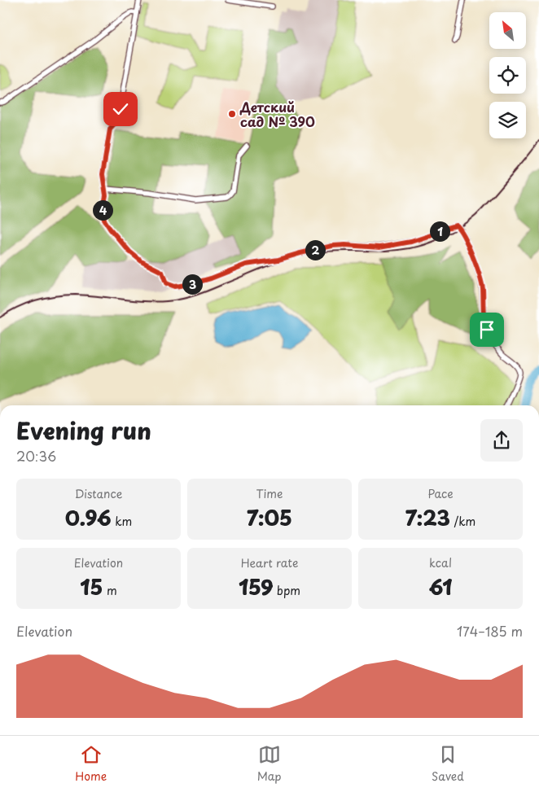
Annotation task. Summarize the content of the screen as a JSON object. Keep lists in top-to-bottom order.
{
  "places": ["Детский сад № 390"],
  "north": "top left",
  "page": {
    "pins": [
      "4",
      "1",
      "2",
      "3"
    ],
    "heading": ["Evening run", "20:36"],
    "stats": [
      ["Distance", "0.96 km"],
      ["Time", "7:05"],
      ["Pace", "7:23 /km"],
      ["Elevation", "15 m"],
      ["Heart rate", "159 bpm"],
      ["kcal", "61"]
    ],
    "chart": ["Elevation", "174–185 m"],
    "tabs": ["Home", "Map", "Saved"]
  }
}
